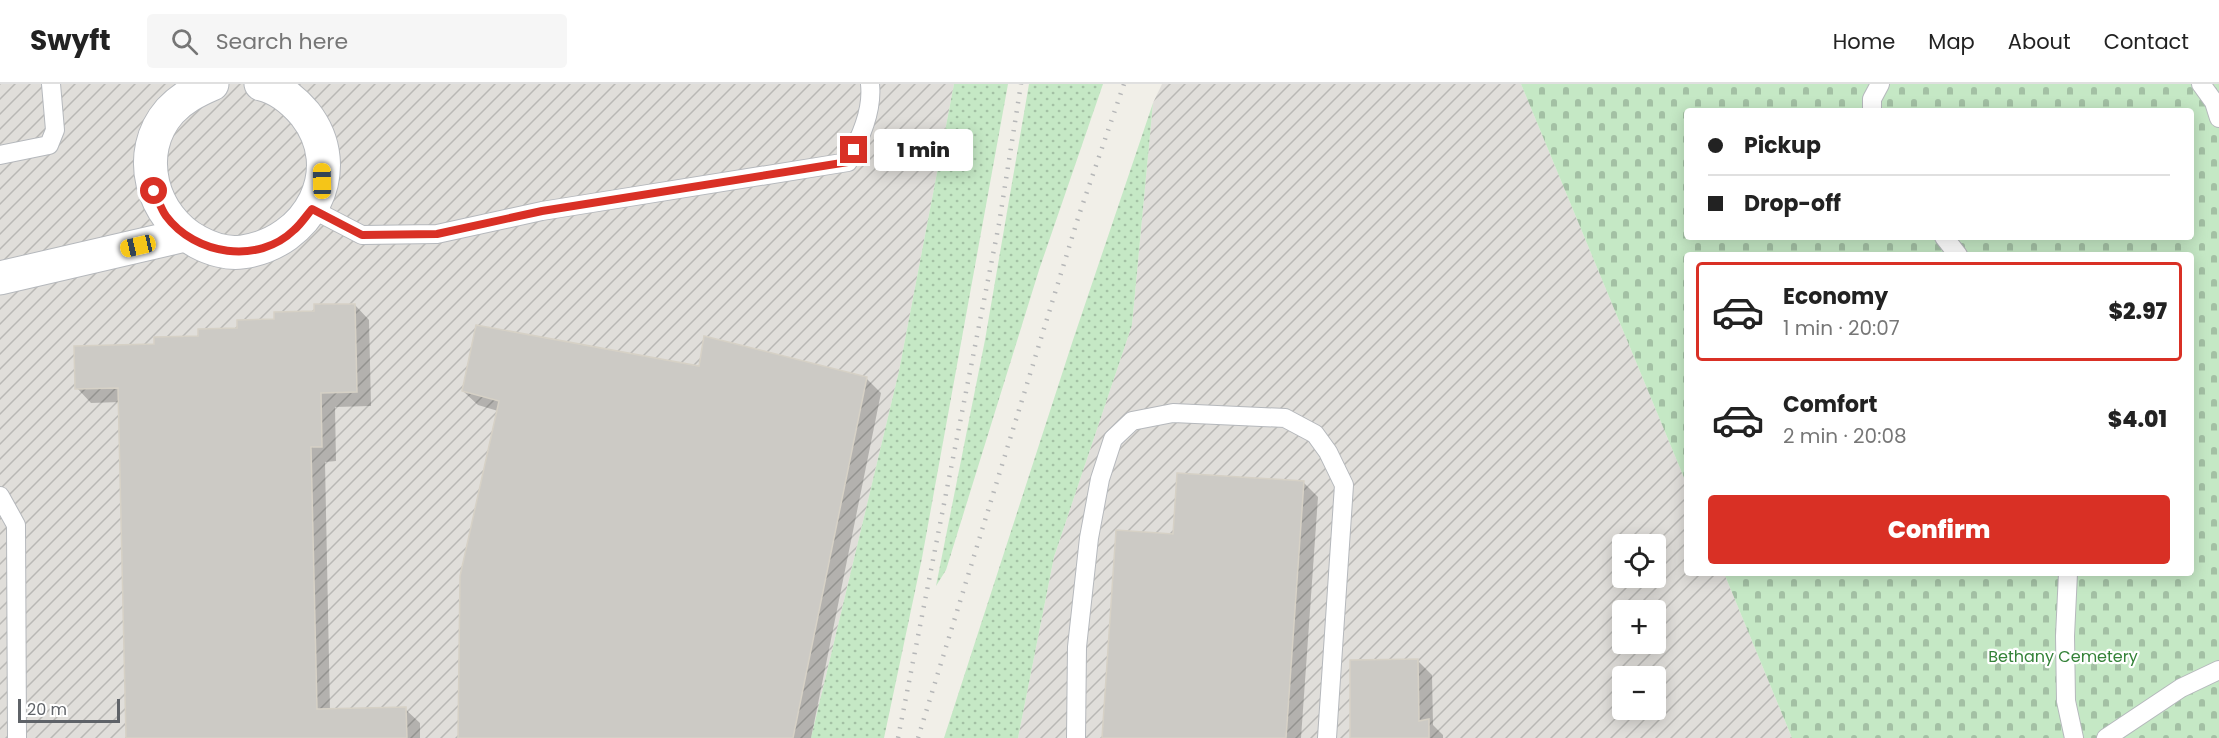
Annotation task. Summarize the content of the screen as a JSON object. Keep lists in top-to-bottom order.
{
  "parks": ["Bethany Cemetery"],
  "scale_bar": "20 m",
  "page": {
    "header": "Swyft",
    "search": "Search here",
    "nav": [
      "Home",
      "Map",
      "About",
      "Contact"
    ],
    "banner": ["Pickup", "Drop-off"],
    "bubble": "1 min",
    "list": [
      {
        "name": "Economy",
        "note": "1 min · 20:07",
        "value": "$2.97"
      },
      {
        "name": "Comfort",
        "note": "2 min · 20:08",
        "value": "$4.01"
      }
    ],
    "buttons": "Confirm",
    "map_buttons": ["+", "−"],
    "scale": "20 m"
  }
}
